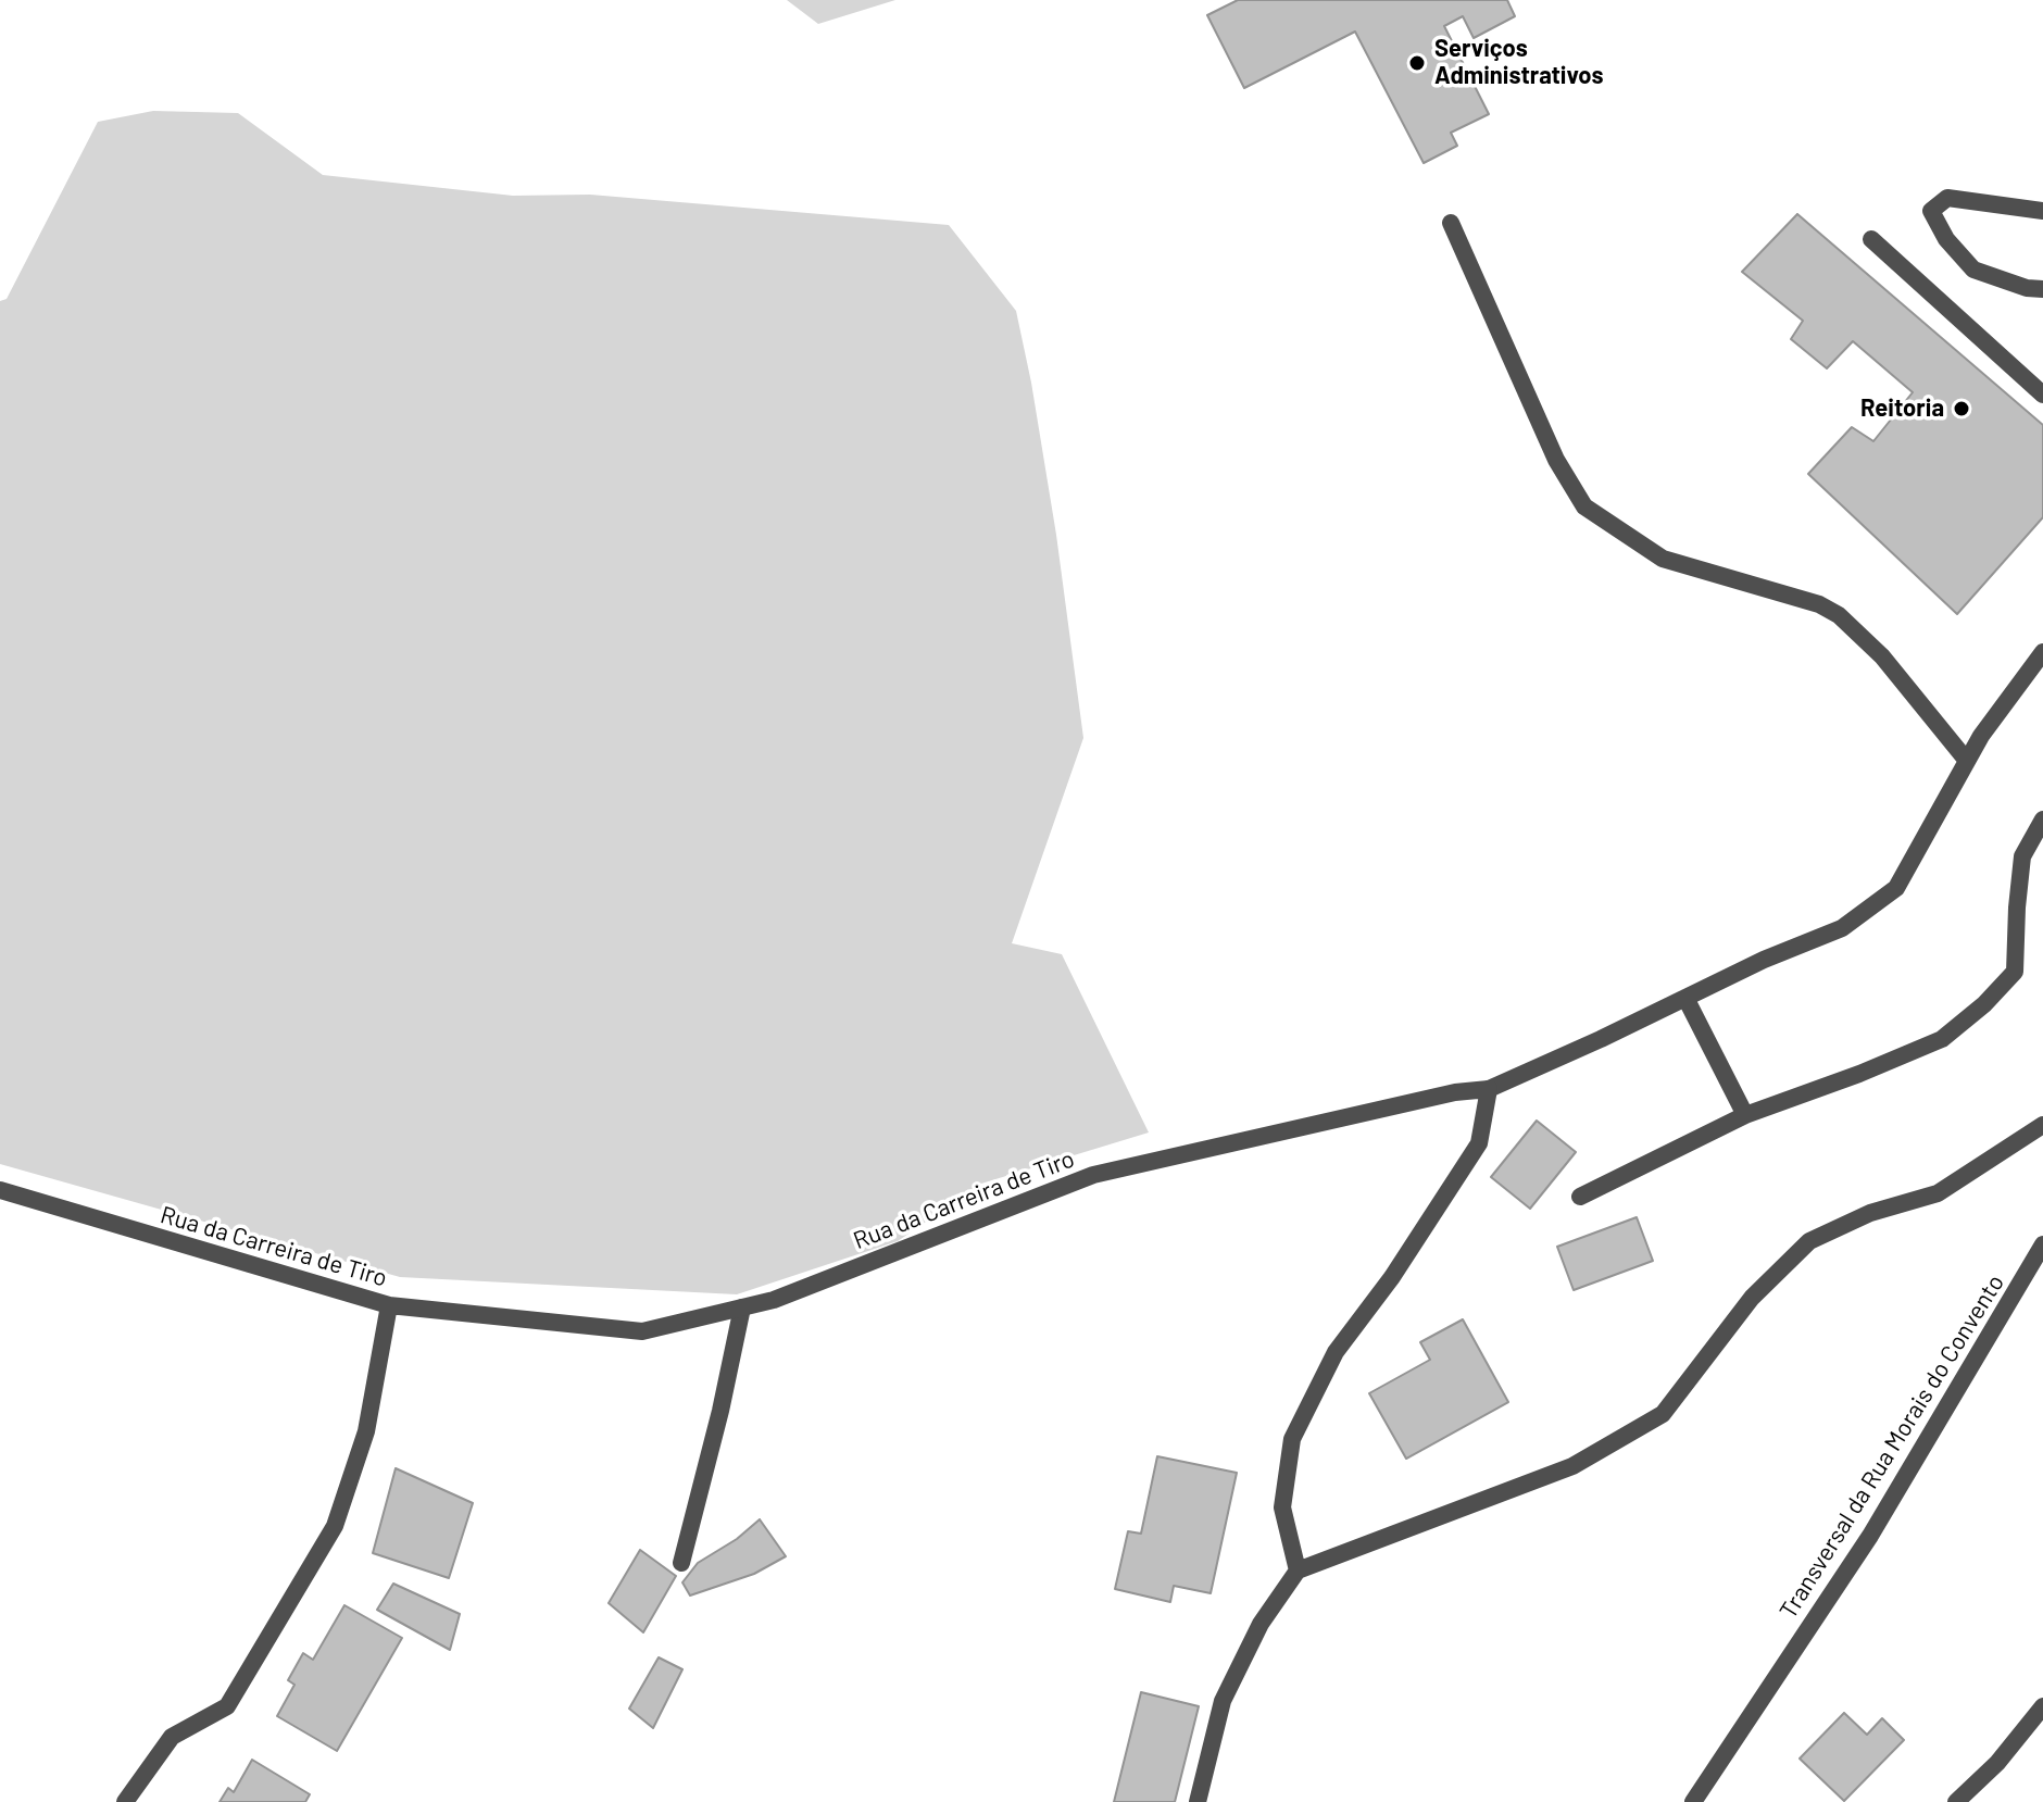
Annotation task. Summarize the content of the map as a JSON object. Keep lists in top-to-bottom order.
{
  "streets": {
    "street": ["Rua da Carreira de Tiro", "Transversal da Rua Morais do Convento"]
  },
  "places": ["Serviços Administrativos", "Reitoria"]
}
